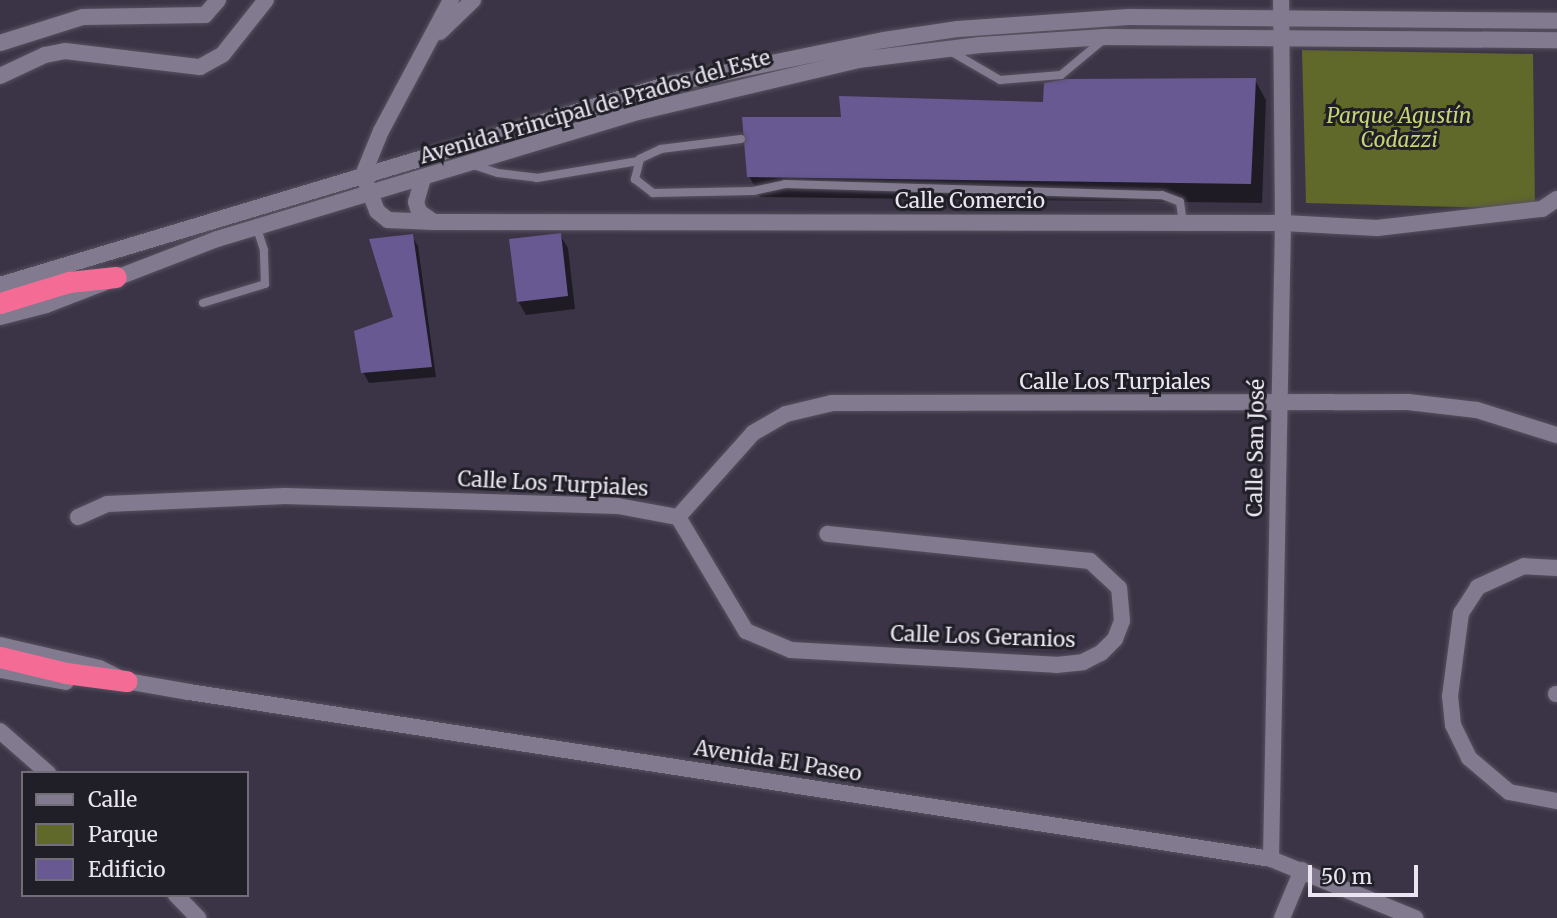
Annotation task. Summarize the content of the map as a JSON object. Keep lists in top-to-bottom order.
{
  "streets": {
    "street": [
      "Avenida Principal de Prados del Este",
      "Calle Comercio",
      "Calle Los Turpiales",
      "Calle San José",
      "Calle Los Geranios",
      "Avenida El Paseo"
    ]
  },
  "crossings": [
    ["Avenida Principal de Prados del Este", "Calle Comercio"],
    ["Avenida Principal de Prados del Este", "Calle San José"],
    ["Calle Comercio", "Calle San José"],
    ["Calle Los Turpiales", "Calle San José"],
    ["Calle Los Turpiales", "Calle Los Geranios"],
    ["Calle San José", "Avenida El Paseo"]
  ],
  "parks": ["Parque Agustín Codazzi"],
  "legend": ["Calle", "Parque", "Edificio"],
  "scale_bar": "50 m"
}
